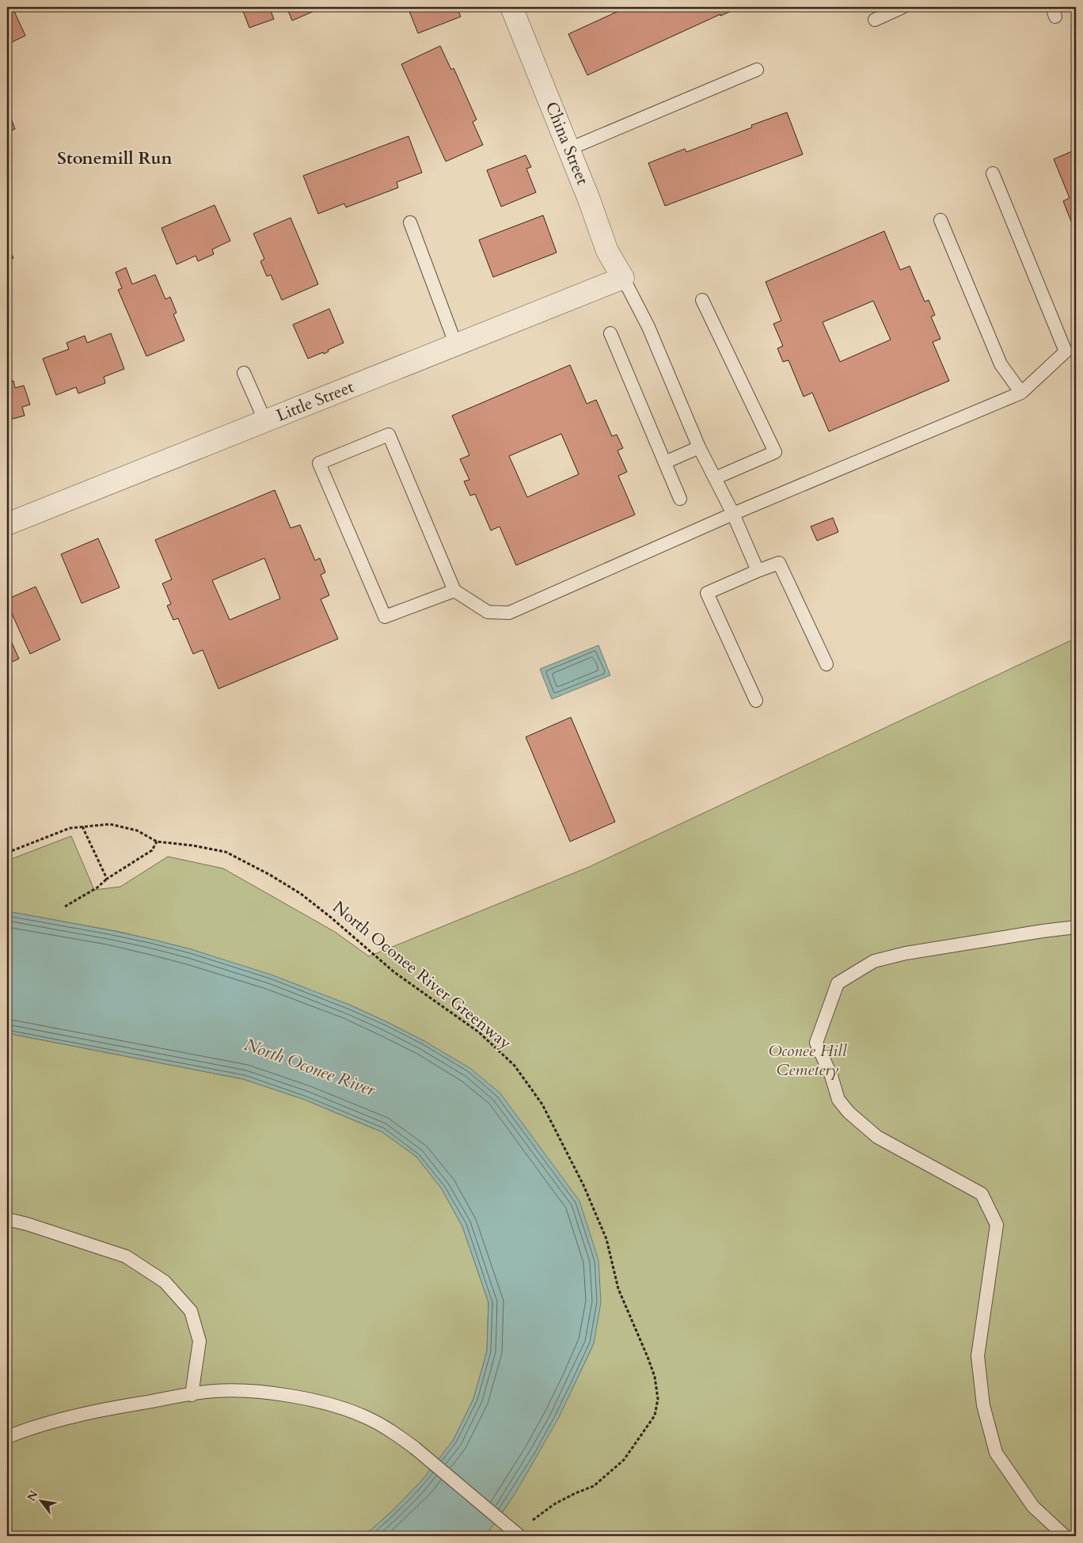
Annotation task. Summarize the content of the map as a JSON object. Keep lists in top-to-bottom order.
{
  "streets": {
    "street": ["China Street", "Little Street"],
    "path": ["North Oconee River Greenway"]
  },
  "crossings": [
    ["China Street", "Little Street"]
  ],
  "districts": ["Stonemill Run"],
  "water": ["North Oconee River"],
  "parks": ["Oconee Hill Cemetery"],
  "north": "top left"
}
